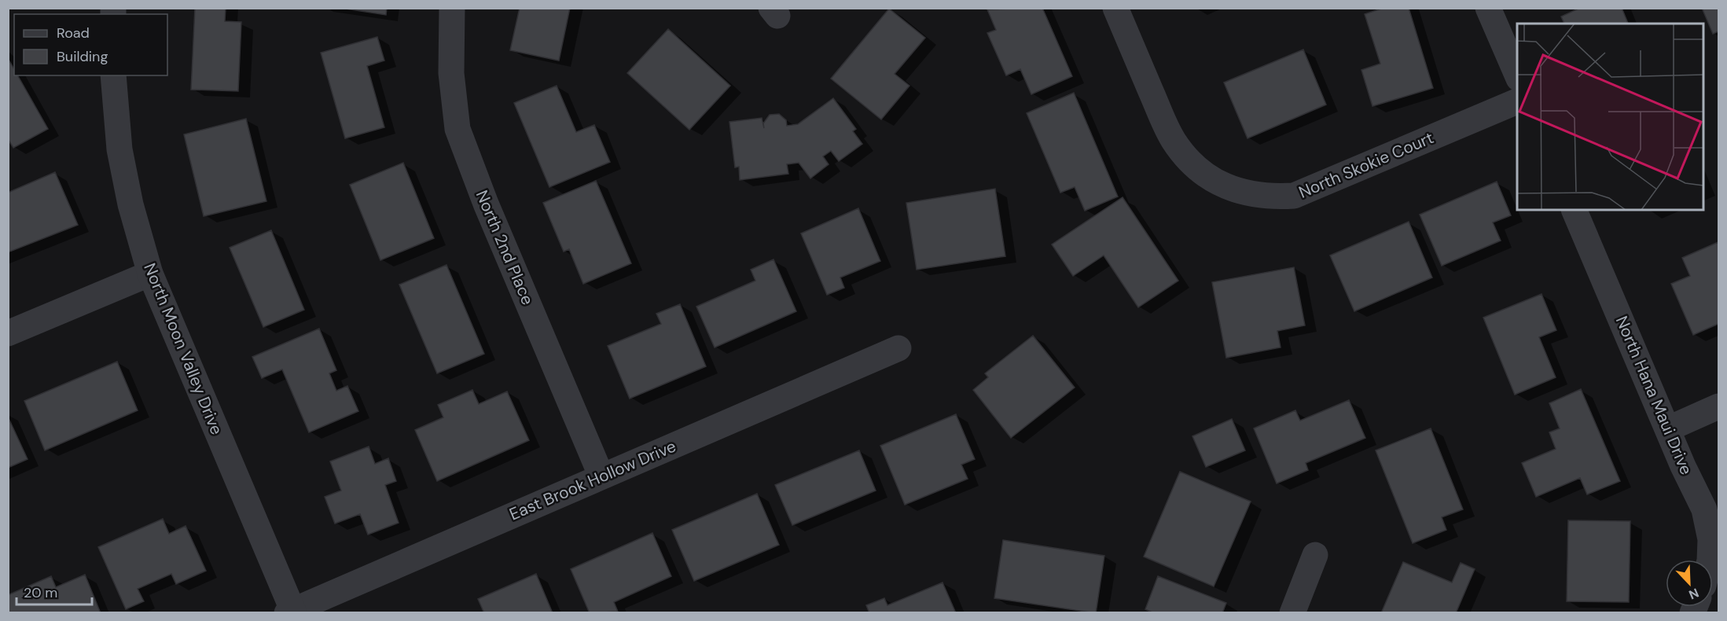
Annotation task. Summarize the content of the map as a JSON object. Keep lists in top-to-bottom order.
{
  "streets": {
    "street": [
      "North Skokie Court",
      "North 2nd Place",
      "North Moon Valley Drive",
      "North Hana Maui Drive",
      "East Brook Hollow Drive"
    ]
  },
  "crossings": [
    ["North 2nd Place", "East Brook Hollow Drive"],
    ["North Moon Valley Drive", "East Brook Hollow Drive"]
  ],
  "legend": ["Road", "Building"],
  "scale_bar": "20 m",
  "north": "bottom right"
}
